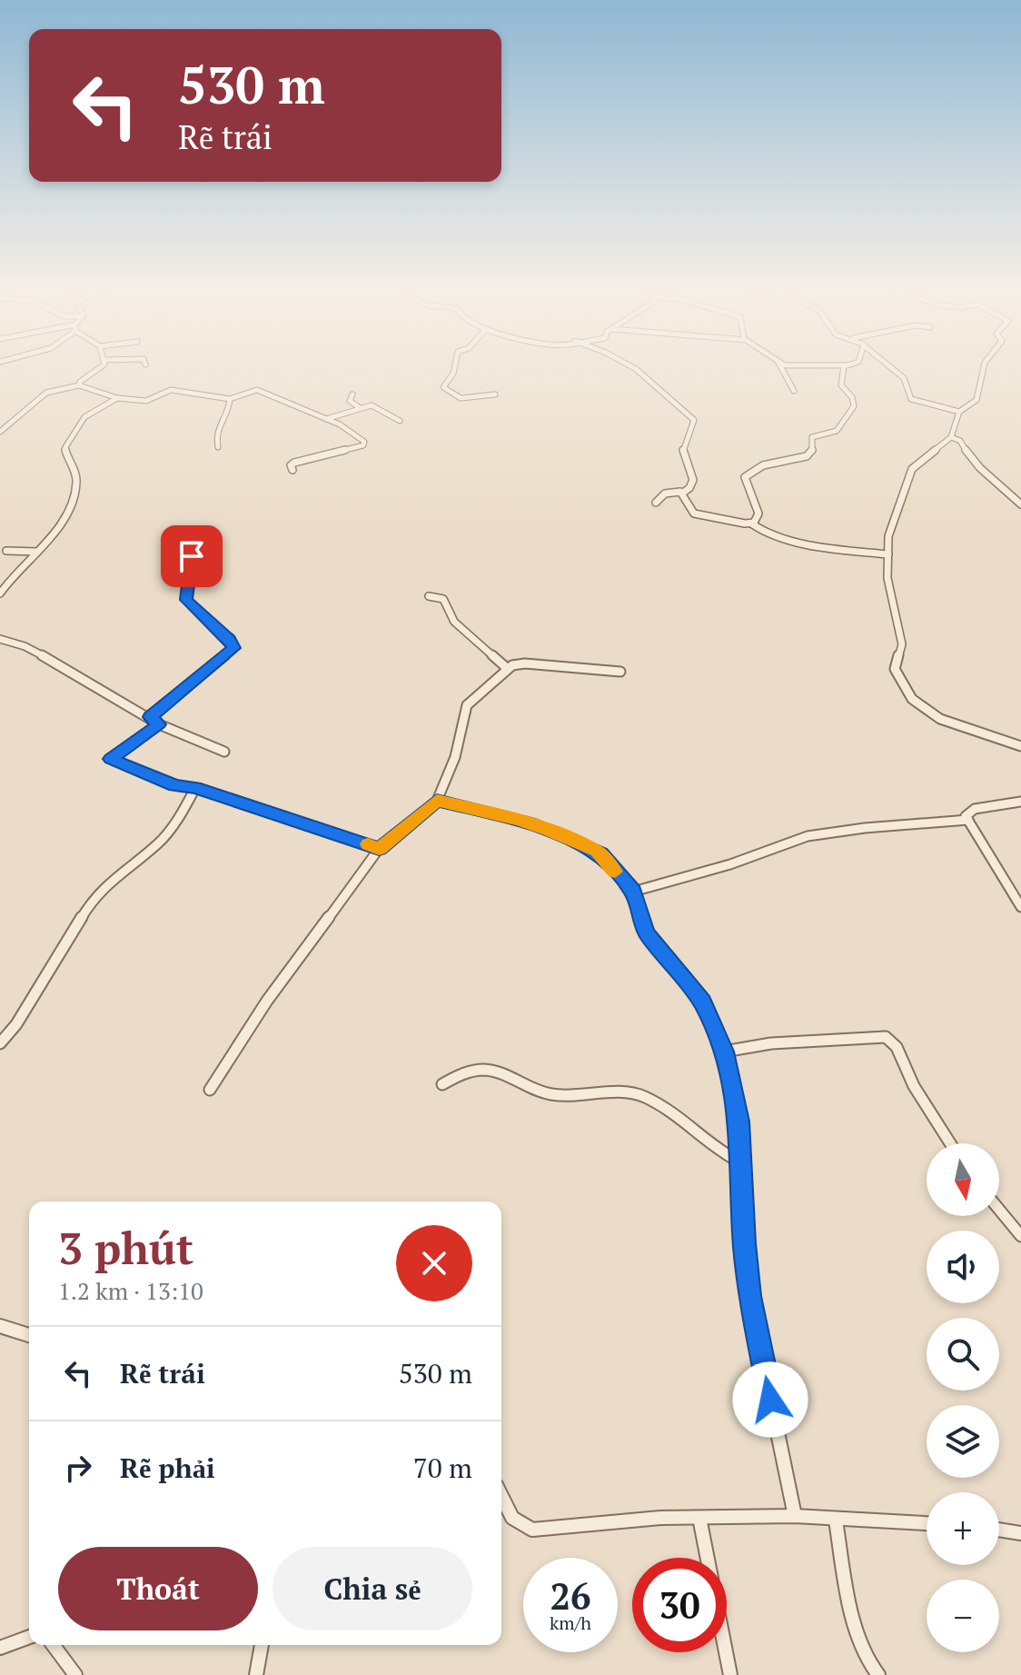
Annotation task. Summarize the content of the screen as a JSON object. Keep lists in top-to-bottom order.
{
  "north": "bottom",
  "page": {
    "turn": ["530 m", "Rẽ trái"],
    "map_buttons": ["+", "−"],
    "heading": ["3 phút", "1.2 km · 13:10"],
    "list": [
      {
        "name": "Rẽ trái",
        "value": "530 m"
      },
      {
        "name": "Rẽ phải",
        "value": "70 m"
      }
    ],
    "buttons": ["Thoát", "Chia sẻ"],
    "speed": "26 km/h",
    "limit": "30"
  }
}
